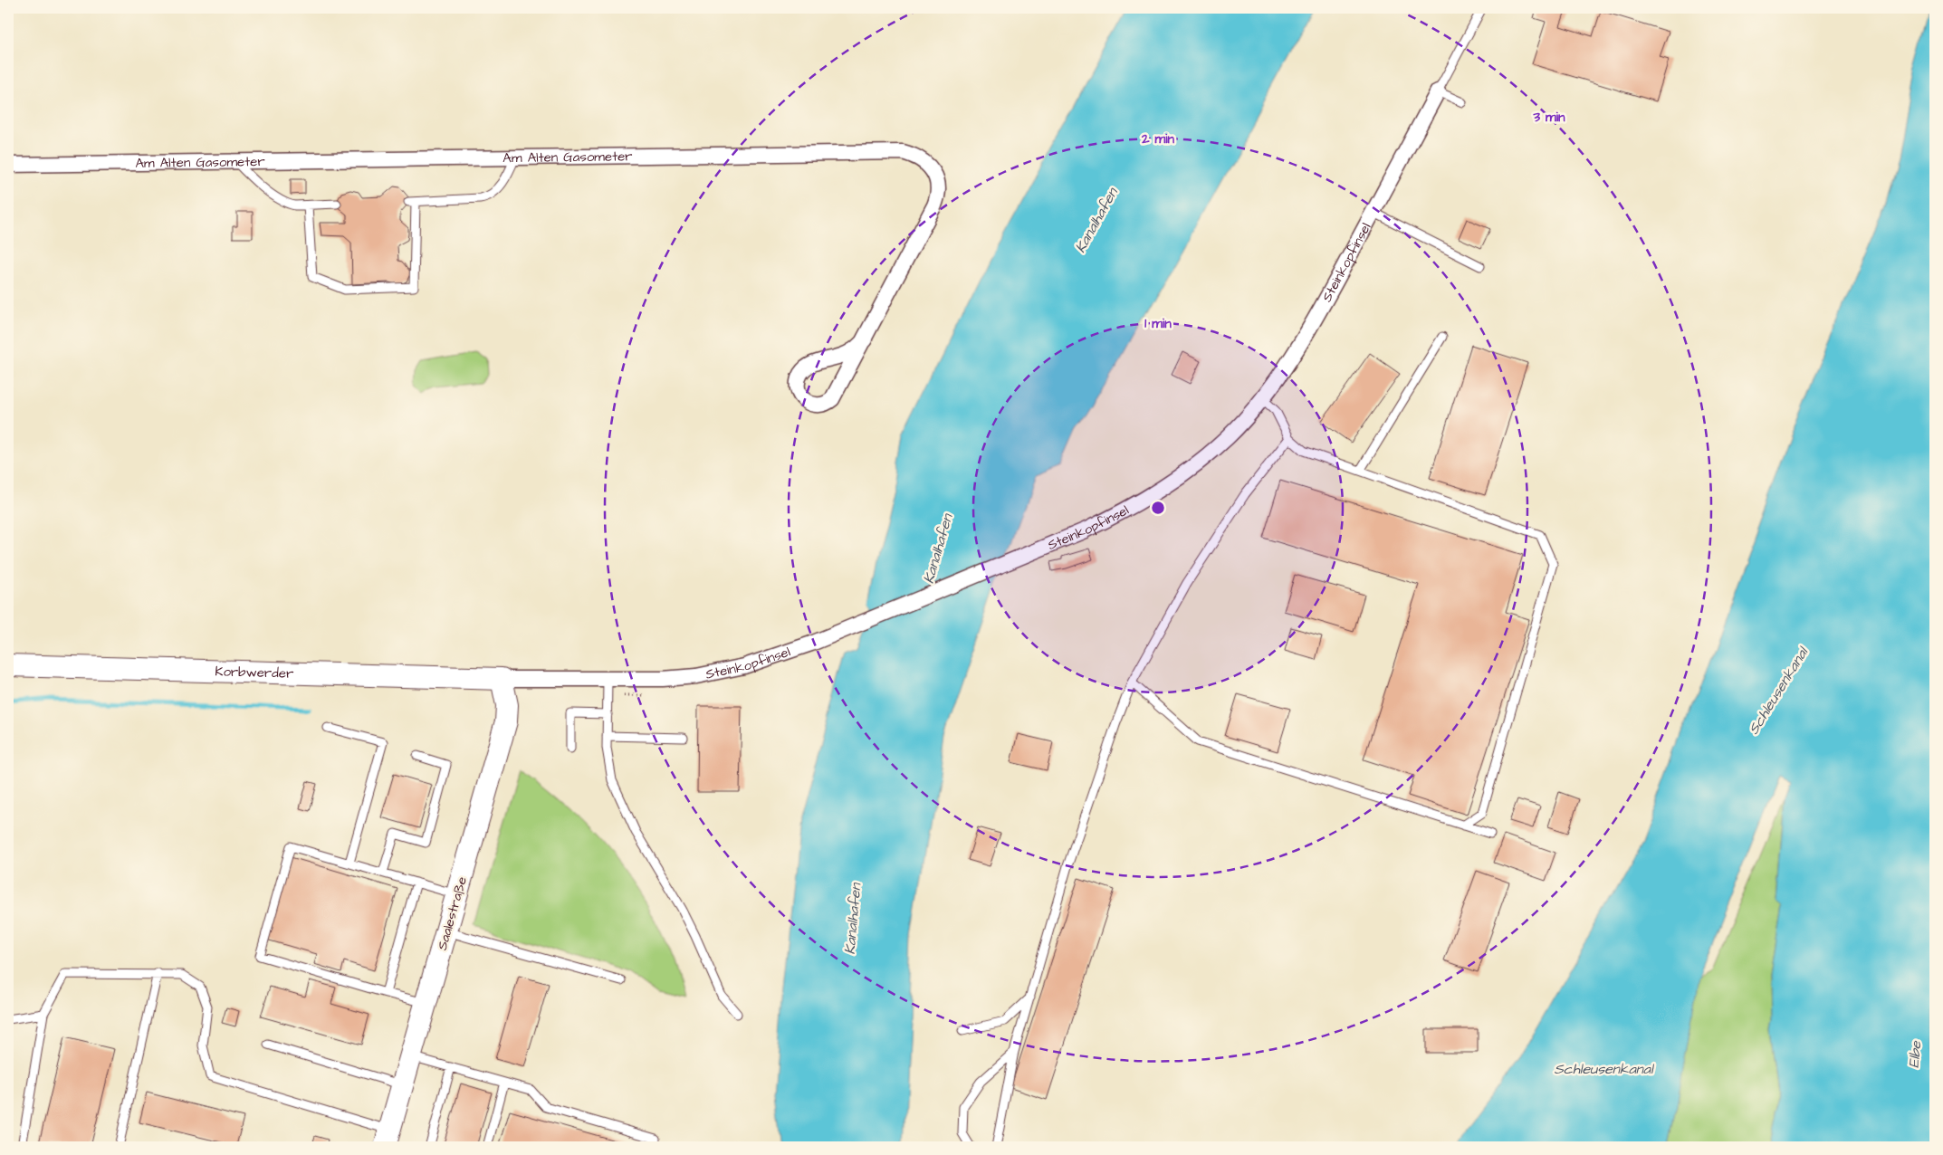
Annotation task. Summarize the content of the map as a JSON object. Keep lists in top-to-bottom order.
{
  "streets": {
    "main road": ["Korbwerder", "Saalestraße"],
    "street": ["Am Alten Gasometer", "Steinkopfinsel"]
  },
  "crossings": [
    ["Steinkopfinsel", "Korbwerder"],
    ["Steinkopfinsel", "Saalestraße"],
    ["Korbwerder", "Saalestraße"]
  ],
  "water": ["Kanalhafen", "Schleusenkanal", "Elbe"],
  "rings": ["3 min", "2 min", "1 min"]
}
